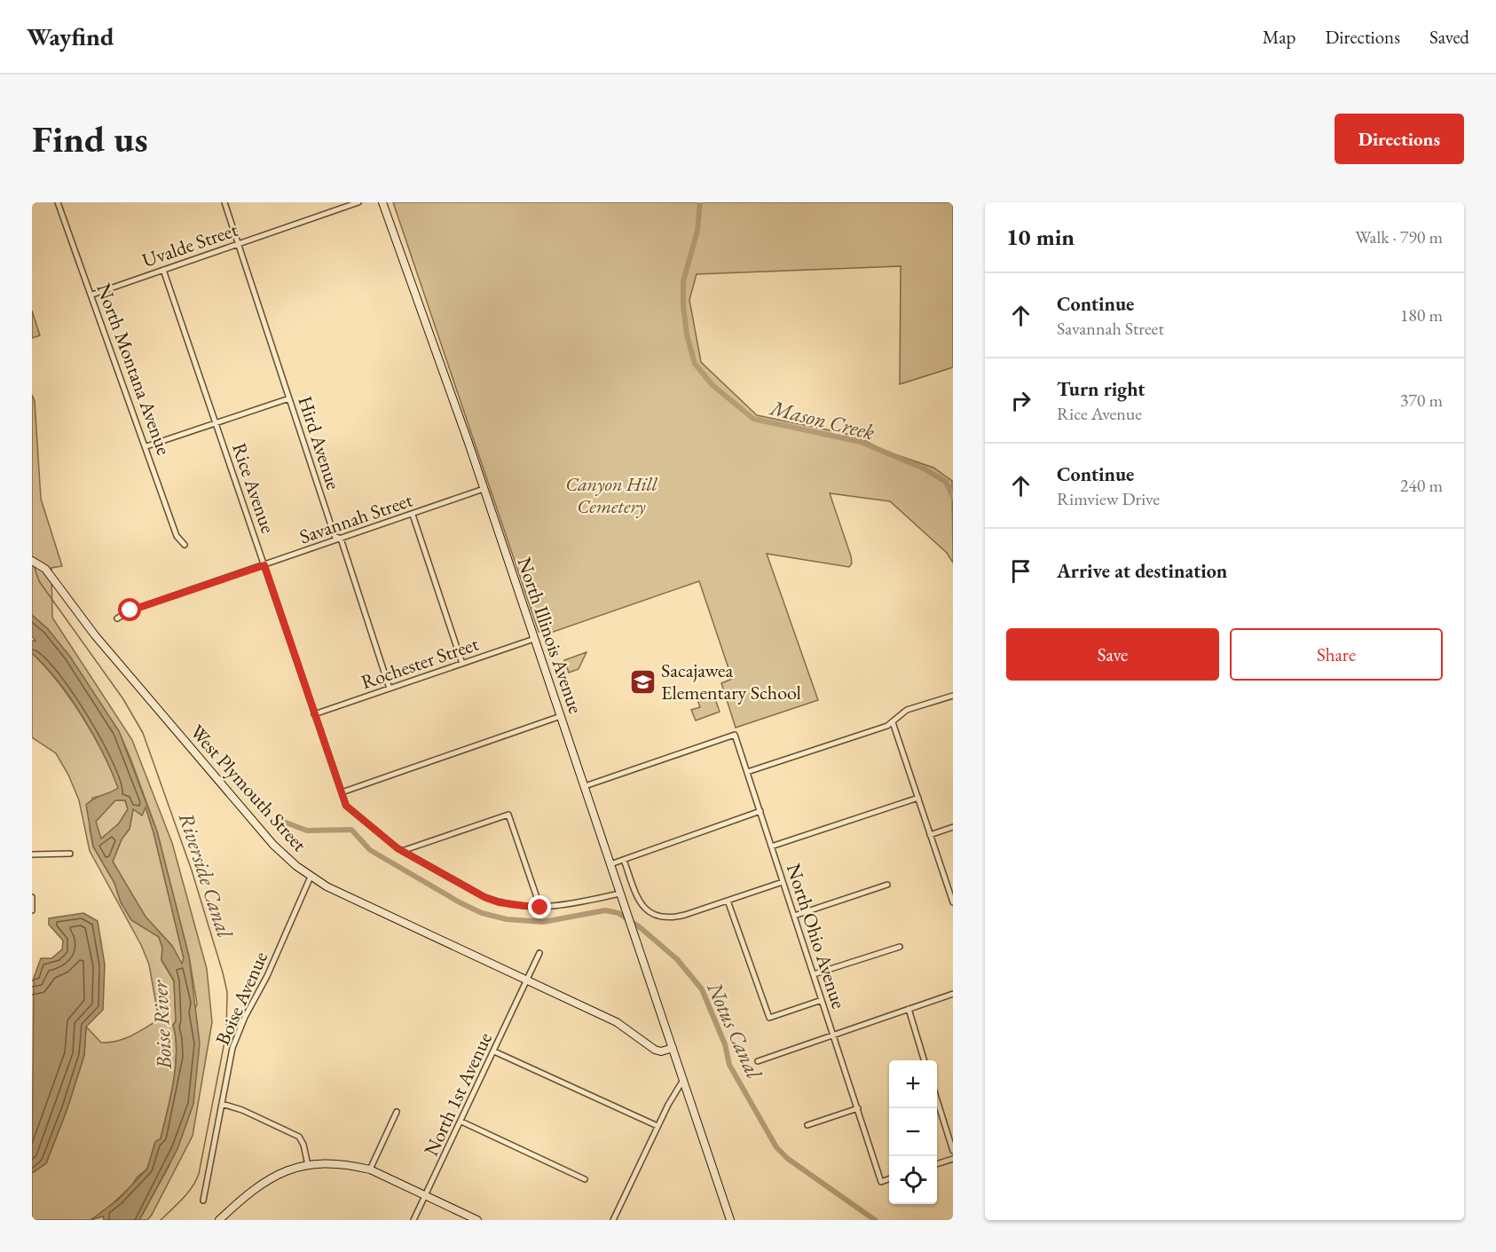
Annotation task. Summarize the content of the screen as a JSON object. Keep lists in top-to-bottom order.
{
  "streets": {
    "street": [
      "Uvalde Street",
      "North Montana Avenue",
      "Hird Avenue",
      "Rice Avenue",
      "Savannah Street",
      "North Illinois Avenue",
      "Rochester Street",
      "West Plymouth Street",
      "North Ohio Avenue",
      "Boise Avenue",
      "North 1st Avenue"
    ]
  },
  "crossings": [
    ["Uvalde Street", "North Montana Avenue"],
    ["Uvalde Street", "Hird Avenue"],
    ["Uvalde Street", "Rice Avenue"],
    ["Hird Avenue", "Savannah Street"],
    ["Hird Avenue", "Rochester Street"],
    ["Rice Avenue", "Savannah Street"],
    ["Rice Avenue", "North Illinois Avenue"],
    ["Rice Avenue", "Rochester Street"],
    ["Savannah Street", "North Illinois Avenue"],
    ["North Illinois Avenue", "Rochester Street"],
    ["North Illinois Avenue", "West Plymouth Street"],
    ["North Illinois Avenue", "North Ohio Avenue"],
    ["West Plymouth Street", "Boise Avenue"],
    ["West Plymouth Street", "North 1st Avenue"]
  ],
  "water": [
    "Mason Creek",
    "Riverside Canal",
    "Boise River",
    "Notus Canal"
  ],
  "parks": ["Canyon Hill Cemetery"],
  "places": {
    "school or university": ["Sacajawea Elementary School"]
  },
  "page": {
    "header": "Wayfind",
    "nav": ["Map", "Directions", "Saved"],
    "buttons": [
      "Directions",
      ["Save", "Share"]
    ],
    "title": "Find us",
    "heading": ["10 min", "Walk · 790 m"],
    "list": [
      ["Continue", "Savannah Street", "180 m"],
      ["Turn right", "Rice Avenue", "370 m"],
      ["Continue", "Rimview Drive", "240 m"],
      "Arrive at destination"
    ],
    "map_buttons": ["+", "−"]
  }
}
